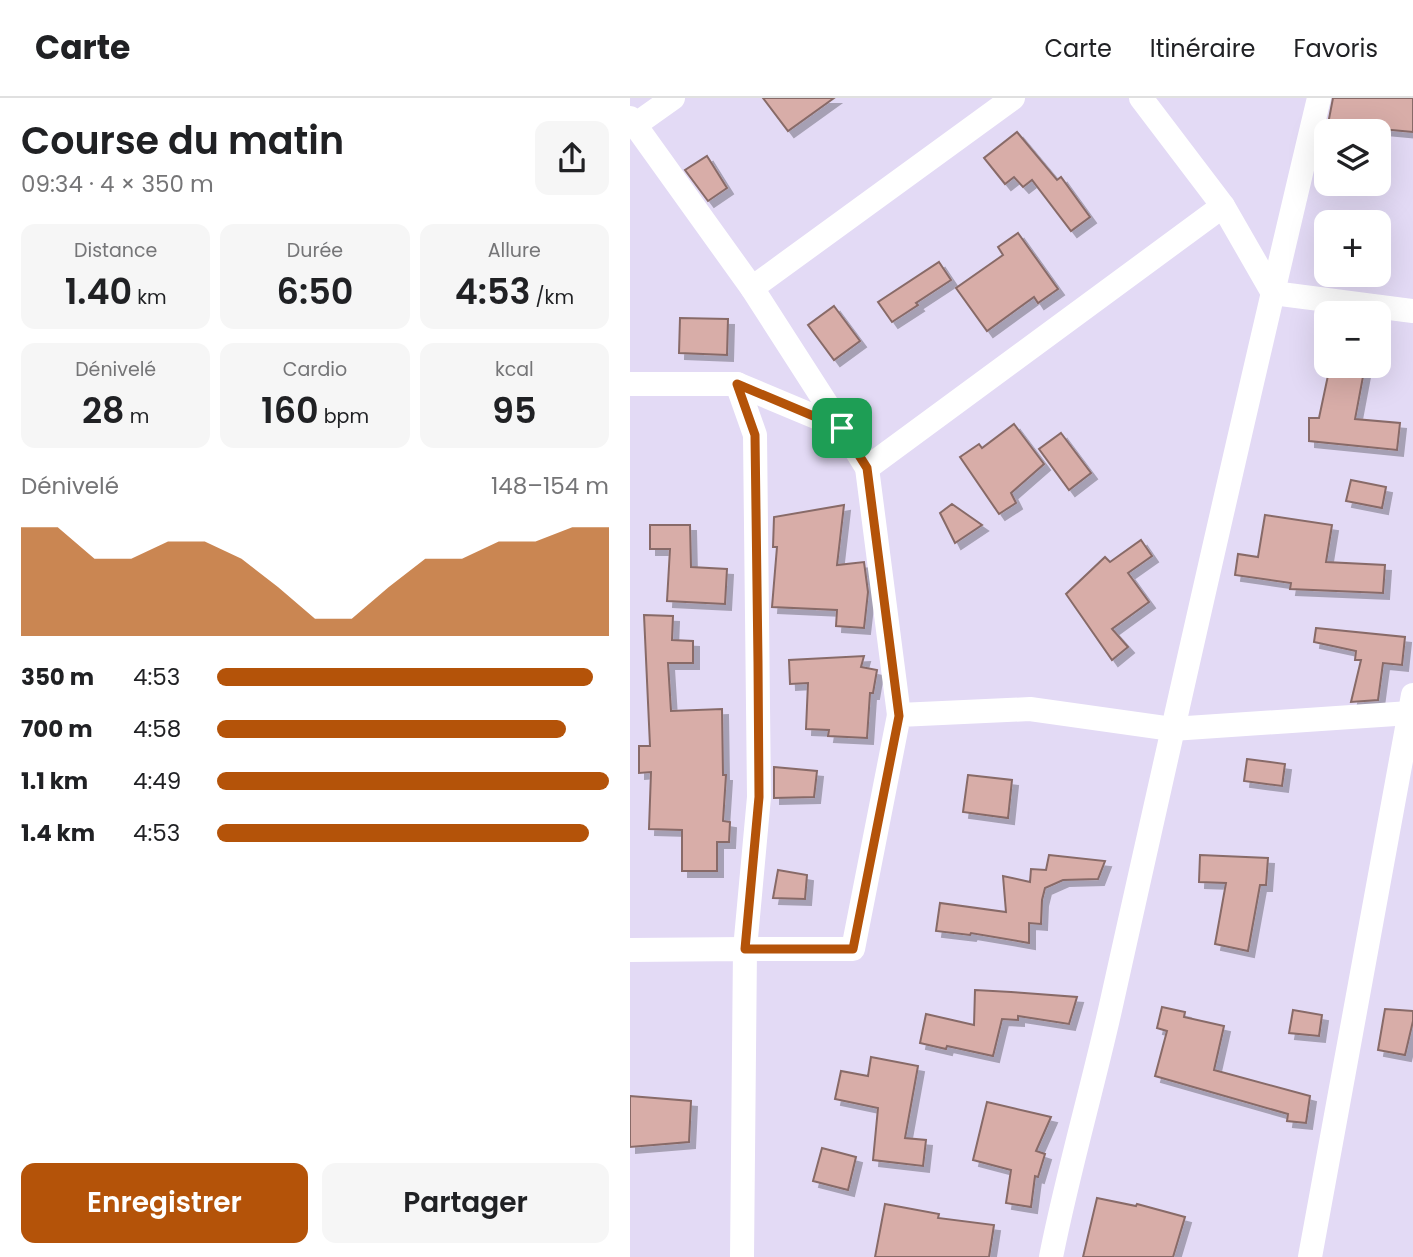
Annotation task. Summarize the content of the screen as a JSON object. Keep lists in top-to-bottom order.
{
  "page": {
    "header": "Carte",
    "nav": ["Carte", "Itinéraire", "Favoris"],
    "heading": ["Course du matin", "09:34 · 4 × 350 m"],
    "map_buttons": ["+", "−"],
    "stats": [
      ["Distance", "1.40 km"],
      ["Durée", "6:50"],
      ["Allure", "4:53 /km"],
      ["Dénivelé", "28 m"],
      ["Cardio", "160 bpm"],
      ["kcal", "95"]
    ],
    "chart": ["Dénivelé", "148–154 m"],
    "list": [
      {
        "name": "350 m",
        "note": "4:53"
      },
      {
        "name": "700 m",
        "note": "4:58"
      },
      {
        "name": "1.1 km",
        "note": "4:49"
      },
      {
        "name": "1.4 km",
        "note": "4:53"
      }
    ],
    "buttons": ["Enregistrer", "Partager"]
  }
}
